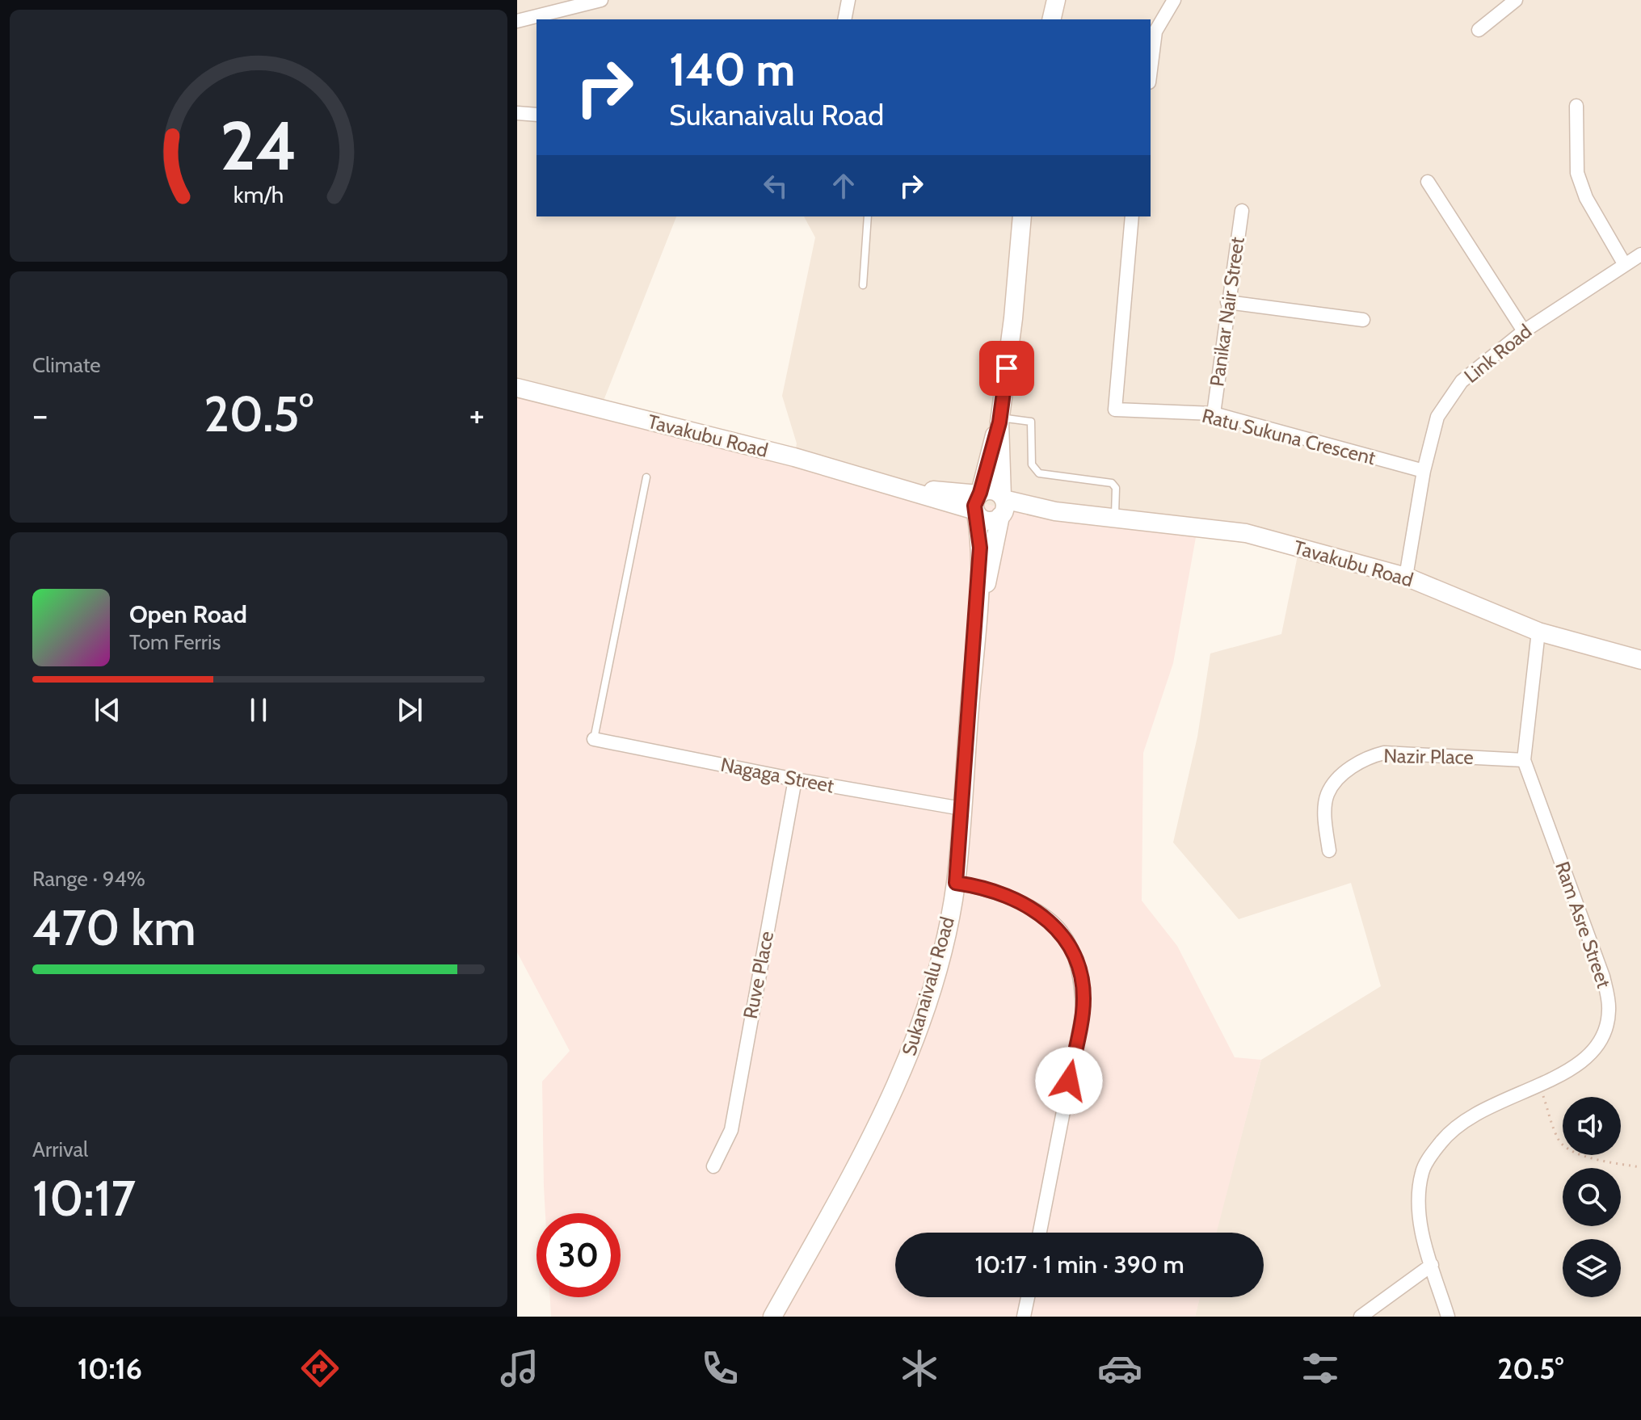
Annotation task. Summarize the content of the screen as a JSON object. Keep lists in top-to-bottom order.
{
  "streets": {
    "main road": ["Tavakubu Road", "Sukanaivalu Road"],
    "street": [
      "Panikar Nair Street",
      "Link Road",
      "Ratu Sukuna Crescent",
      "Nazir Place",
      "Nagaga Street",
      "Ram Asre Street",
      "Ruve Place"
    ]
  },
  "crossings": [
    ["Panikar Nair Street", "Ratu Sukuna Crescent"],
    ["Link Road", "Tavakubu Road"],
    ["Link Road", "Ratu Sukuna Crescent"],
    ["Tavakubu Road", "Ram Asre Street"],
    ["Tavakubu Road", "Sukanaivalu Road"],
    ["Nazir Place", "Ram Asre Street"],
    ["Nagaga Street", "Ruve Place"],
    ["Nagaga Street", "Sukanaivalu Road"]
  ],
  "page": {
    "turn": ["140 m", "Sukanaivalu Road"],
    "tile": [
      "Climate",
      ["Range · 94%", "470 km"],
      ["Arrival", "10:17"]
    ],
    "heat": ["−", "20.5°", "+"],
    "song": ["Open Road", "Tom Ferris"],
    "limit": "30",
    "trip": "10:17 · 1 min · 390 m",
    "tabs": ["10:16", "20.5°"],
    "gauge": ["24", "km/h"]
  }
}
